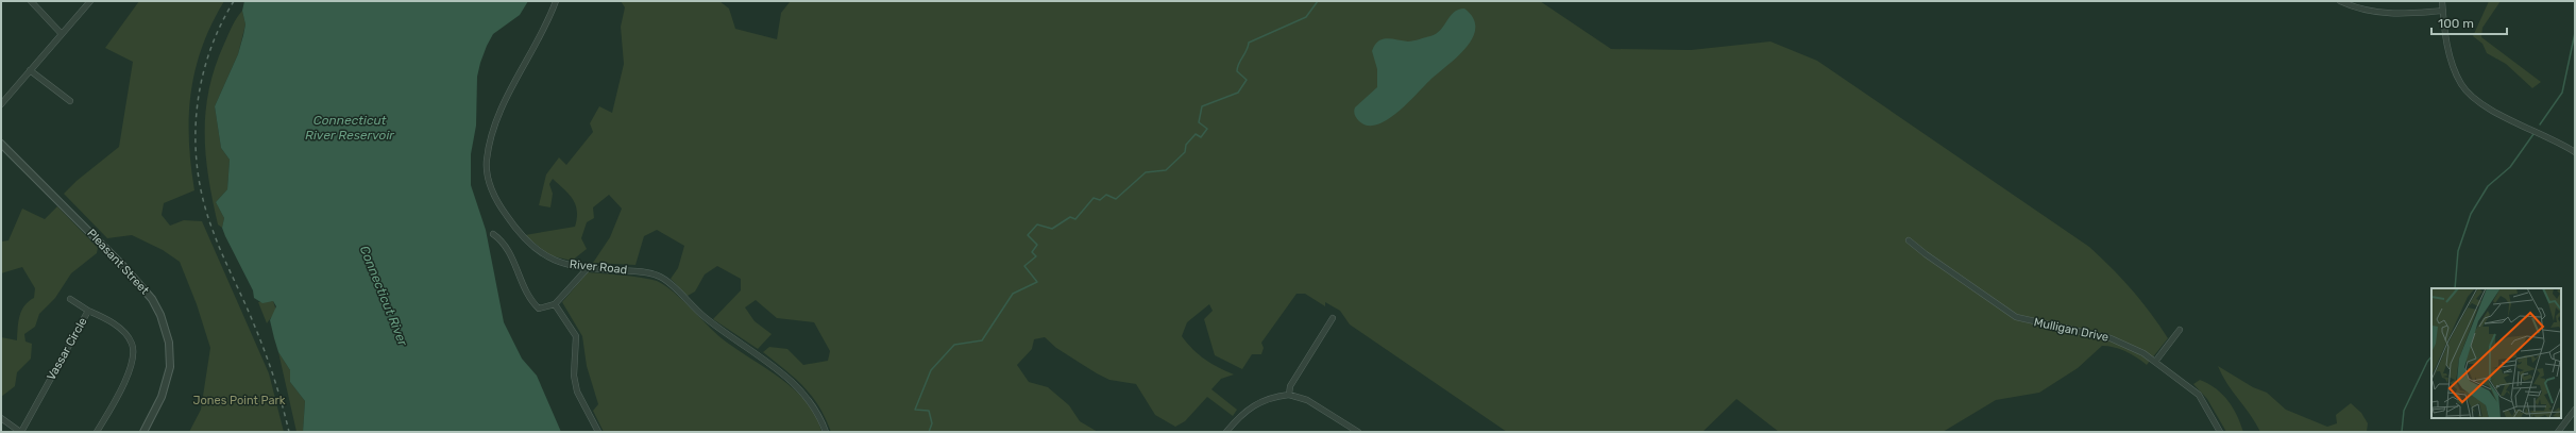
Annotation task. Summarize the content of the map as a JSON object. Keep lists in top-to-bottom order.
{
  "streets": {
    "street": [
      "Pleasant Street",
      "River Road",
      "Mulligan Drive",
      "Vassar Circle"
    ]
  },
  "water": ["Connecticut River Reservoir", "Connecticut River"],
  "parks": ["Jones Point Park"],
  "scale_bar": "100 m"
}
